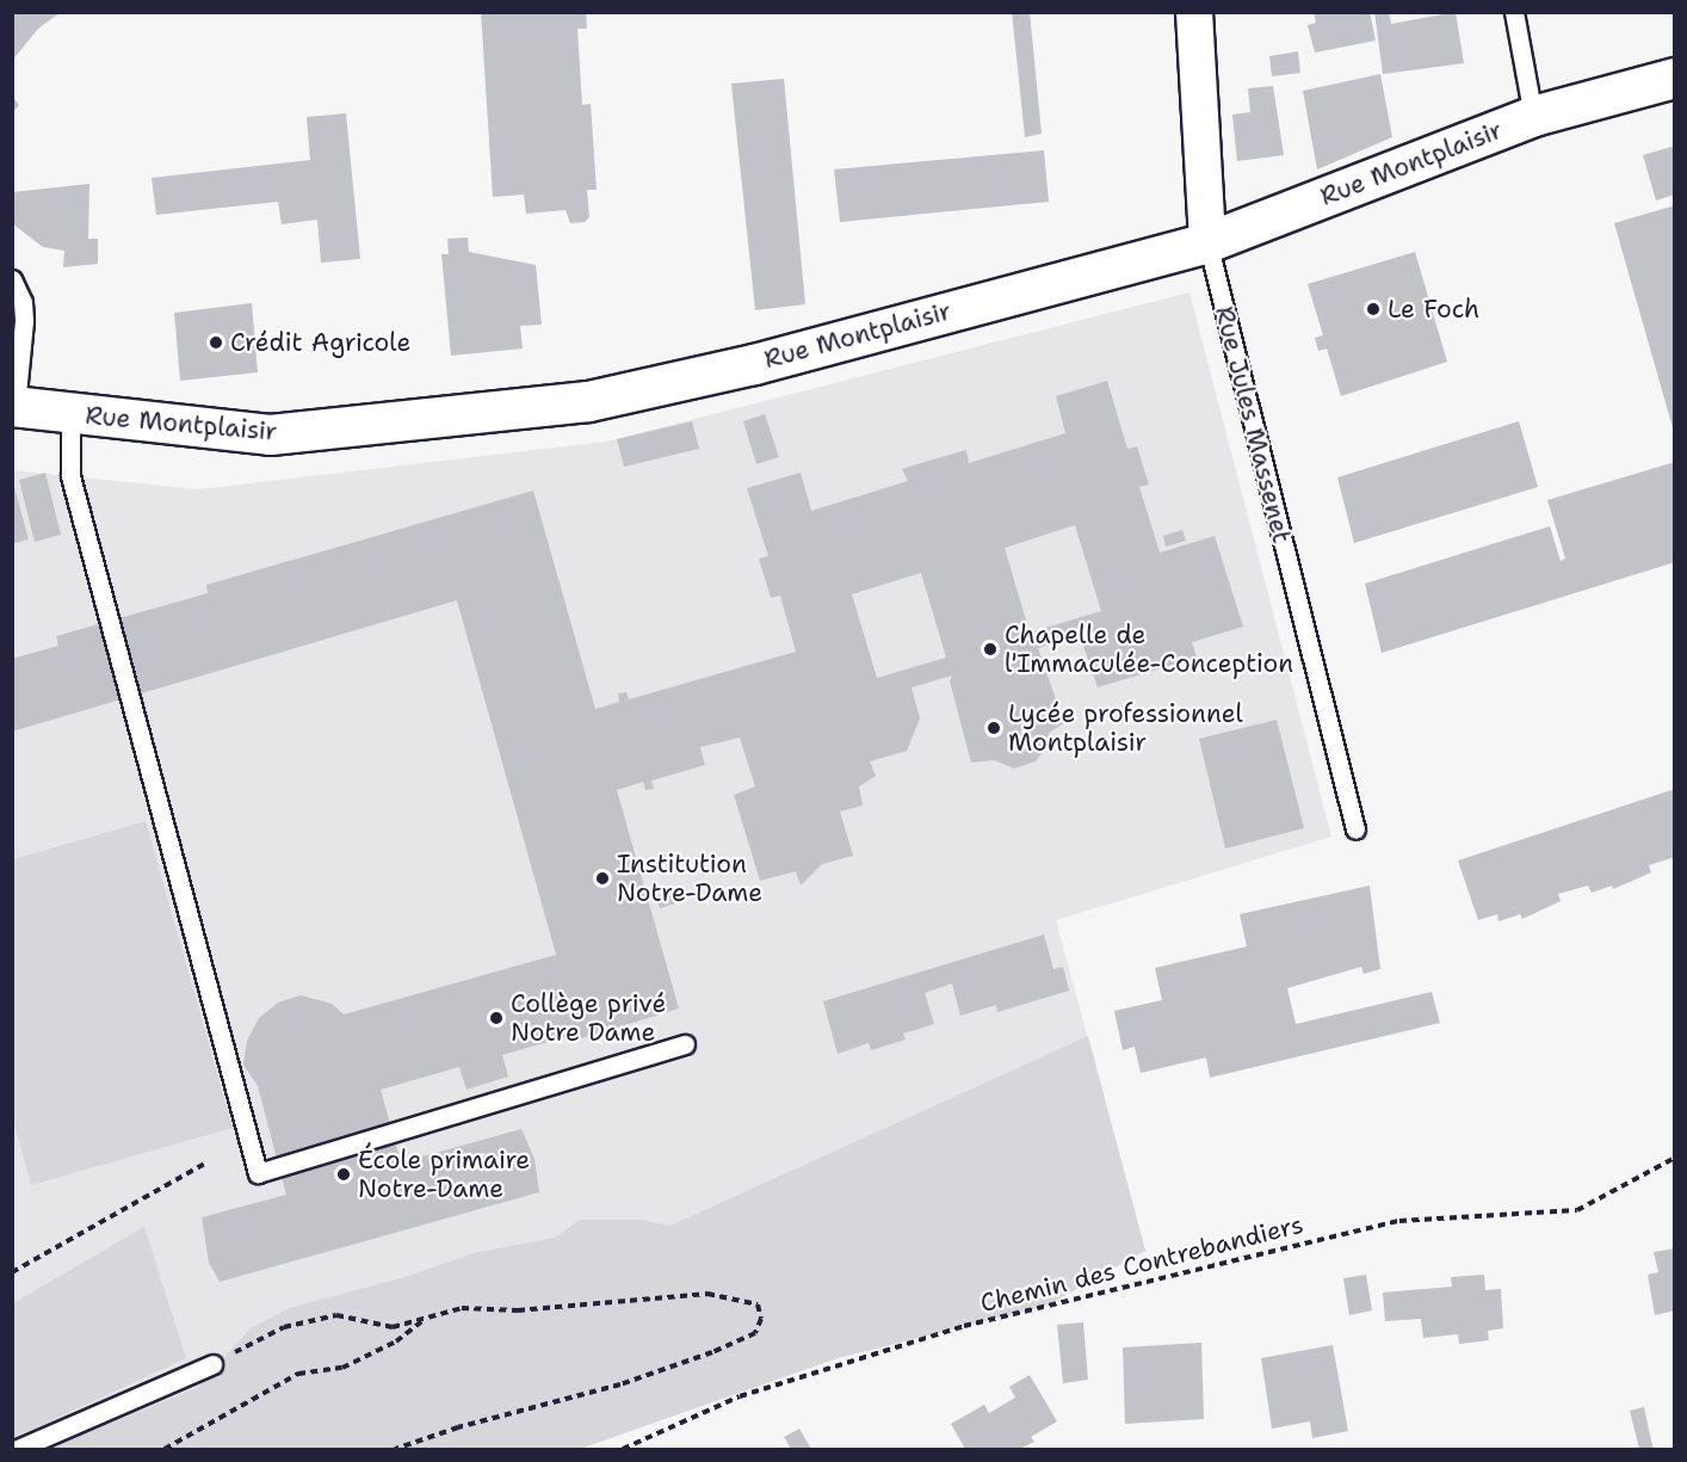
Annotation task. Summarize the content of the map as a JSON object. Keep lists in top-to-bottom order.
{
  "streets": {
    "street": ["Rue Montplaisir", "Rue Jules Massenet"],
    "path": ["Chemin des Contrebandiers"]
  },
  "crossings": [
    ["Rue Montplaisir", "Rue Jules Massenet"]
  ],
  "places": [
    "Le Foch",
    "Crédit Agricole",
    "Chapelle de l'Immaculée-Conception",
    "Lycée professionnel Montplaisir",
    "Institution Notre-Dame",
    "Collège privé Notre Dame",
    "École primaire Notre-Dame"
  ]
}
